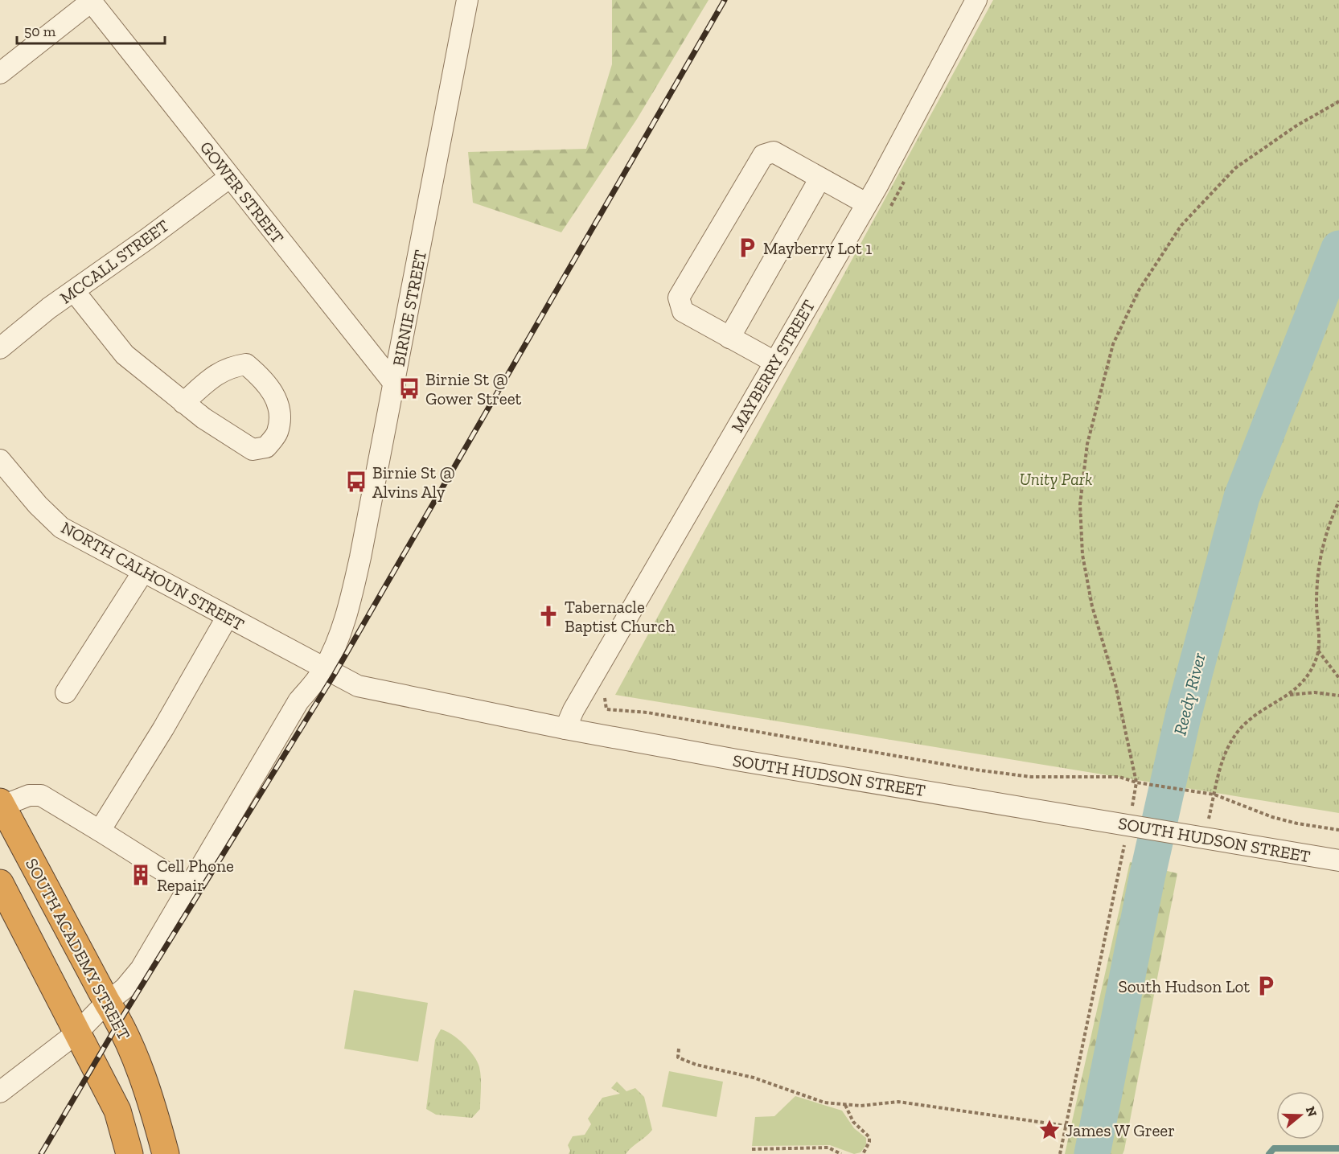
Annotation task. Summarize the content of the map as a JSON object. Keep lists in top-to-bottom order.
{
  "streets": {
    "highway": ["SOUTH ACADEMY STREET"],
    "street": [
      "GOWER STREET",
      "MCCALL STREET",
      "BIRNIE STREET",
      "MAYBERRY STREET",
      "NORTH CALHOUN STREET",
      "SOUTH HUDSON STREET"
    ]
  },
  "crossings": [
    ["GOWER STREET", "MCCALL STREET"],
    ["GOWER STREET", "BIRNIE STREET"],
    ["BIRNIE STREET", "NORTH CALHOUN STREET"],
    ["BIRNIE STREET", "SOUTH HUDSON STREET"],
    ["BIRNIE STREET", "SOUTH ACADEMY STREET"],
    ["MAYBERRY STREET", "SOUTH HUDSON STREET"],
    ["NORTH CALHOUN STREET", "SOUTH HUDSON STREET"]
  ],
  "water": ["Reedy River"],
  "parks": ["Unity Park"],
  "places": {
    "parking": ["Mayberry Lot 1", "South Hudson Lot"],
    "bus stop": ["Birnie St @ Gower Street", "Birnie St @ Alvins Aly"],
    "church": ["Tabernacle Baptist Church"],
    "building": ["Cell Phone Repair"],
    "place": ["James W Greer"]
  },
  "scale_bar": "50 m",
  "north": "right"
}
